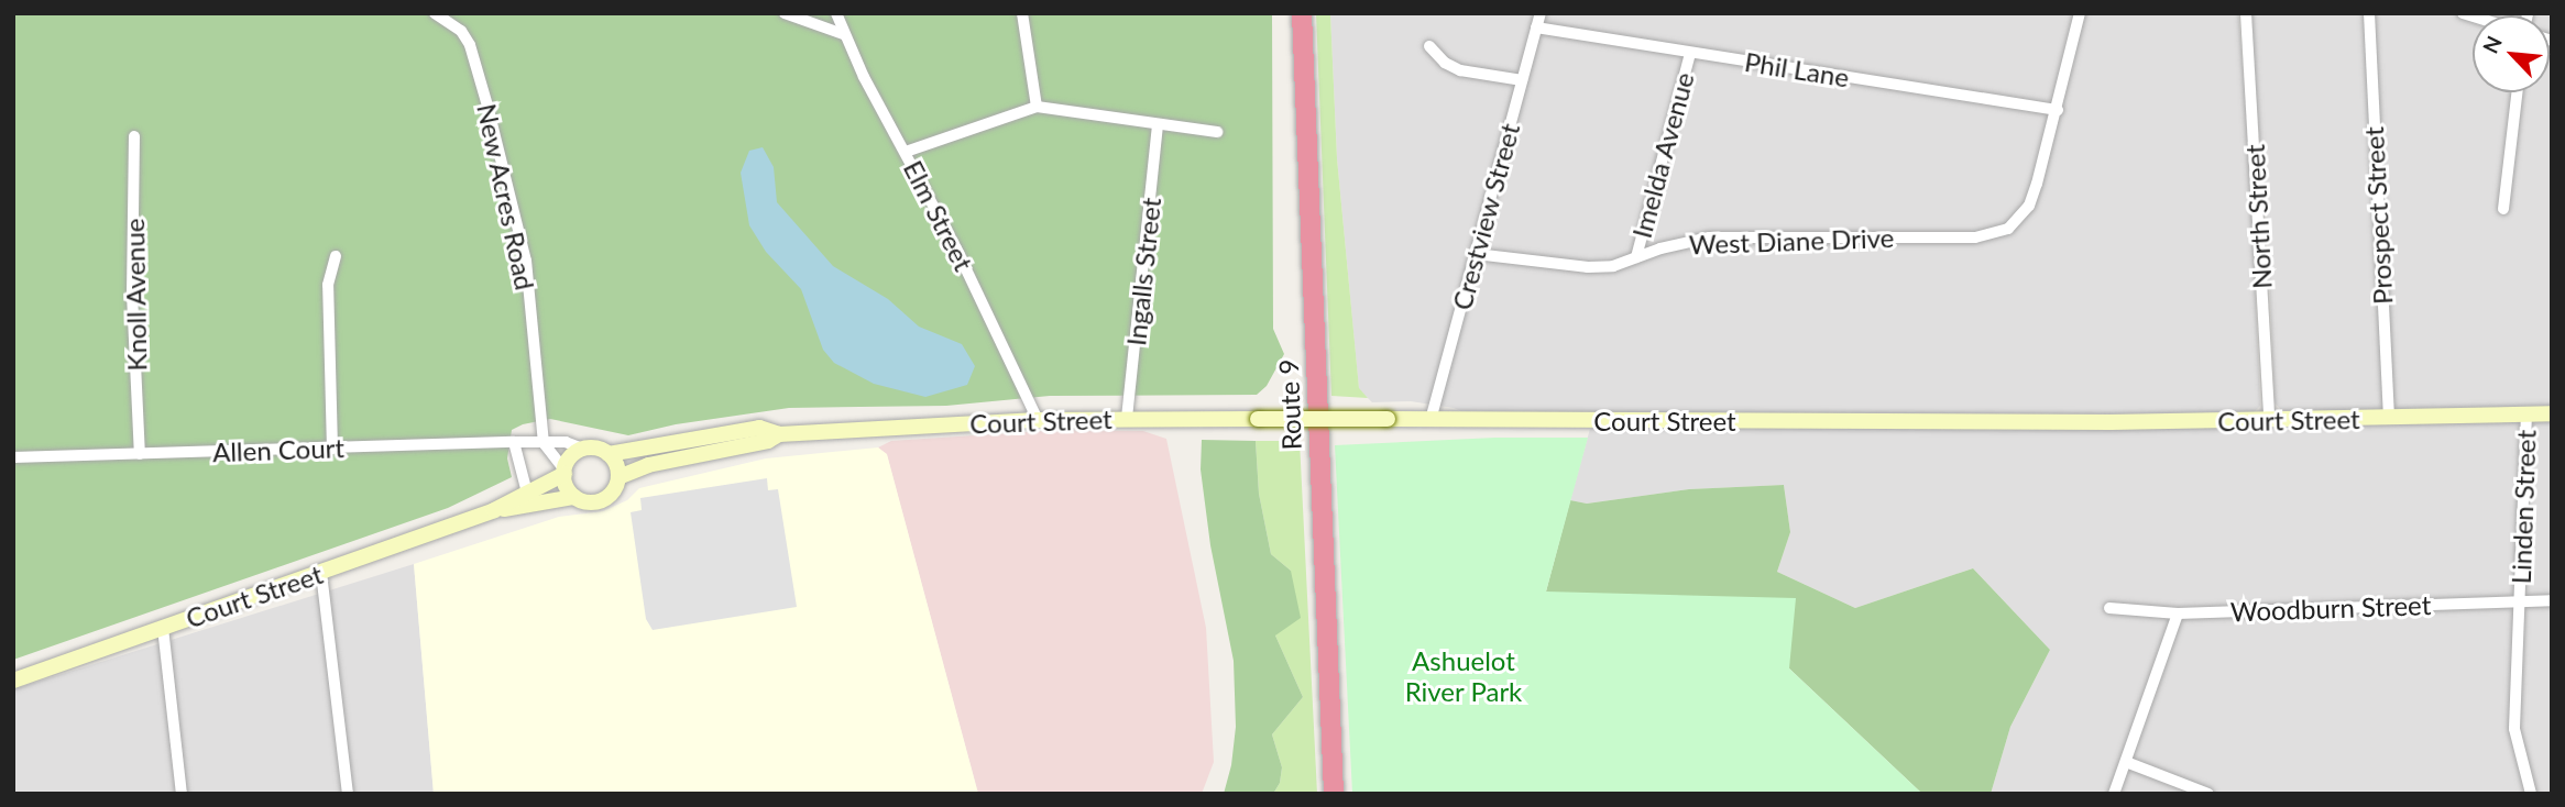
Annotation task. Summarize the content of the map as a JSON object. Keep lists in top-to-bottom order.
{
  "streets": {
    "highway": ["Route 9"],
    "main road": ["Court Street"],
    "street": [
      "Phil Lane",
      "Imelda Avenue",
      "New Acres Road",
      "Elm Street",
      "Prospect Street",
      "Crestview Street",
      "North Street",
      "West Diane Drive",
      "Ingalls Street",
      "Knoll Avenue",
      "Allen Court",
      "Linden Street",
      "Woodburn Street"
    ]
  },
  "crossings": [
    ["Phil Lane", "Imelda Avenue"],
    ["Phil Lane", "Crestview Street"],
    ["Phil Lane", "West Diane Drive"],
    ["Imelda Avenue", "West Diane Drive"],
    ["New Acres Road", "Allen Court"],
    ["Elm Street", "Court Street"],
    ["Prospect Street", "Court Street"],
    ["Crestview Street", "West Diane Drive"],
    ["Crestview Street", "Court Street"],
    ["North Street", "Court Street"],
    ["Ingalls Street", "Court Street"],
    ["Knoll Avenue", "Allen Court"],
    ["Court Street", "Allen Court"],
    ["Court Street", "Linden Street"],
    ["Linden Street", "Woodburn Street"]
  ],
  "parks": ["Ashuelot River Park"],
  "north": "top left"
}
